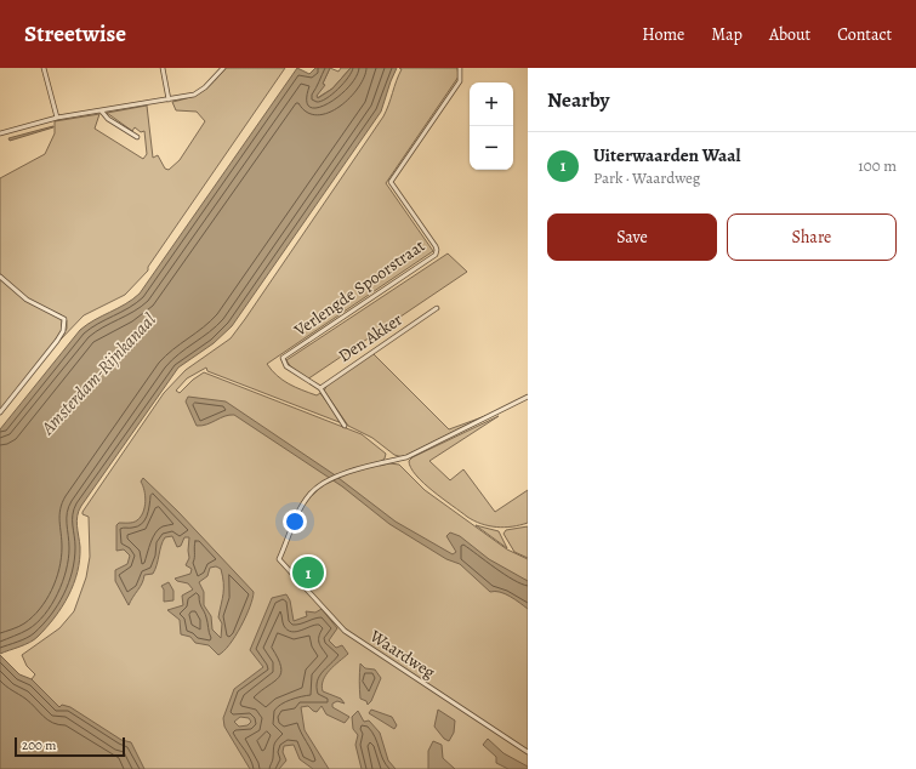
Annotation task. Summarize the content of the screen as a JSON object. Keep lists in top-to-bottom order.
{
  "streets": {
    "street": ["Verlengde Spoorstraat", "Den Akker", "Waardweg"]
  },
  "crossings": [
    ["Verlengde Spoorstraat", "Den Akker"]
  ],
  "water": ["Amsterdam-Rijnkanaal"],
  "scale_bar": "200 m",
  "page": {
    "header": "Streetwise",
    "nav": [
      "Home",
      "Map",
      "About",
      "Contact"
    ],
    "heading": "Nearby",
    "map_buttons": ["+", "−"],
    "list": [
      {
        "mark": "1",
        "name": "Uiterwaarden Waal",
        "note": "Park · Waardweg",
        "value": "100 m"
      }
    ],
    "buttons": ["Save", "Share"],
    "pins": "1",
    "scale": "200 m"
  }
}
